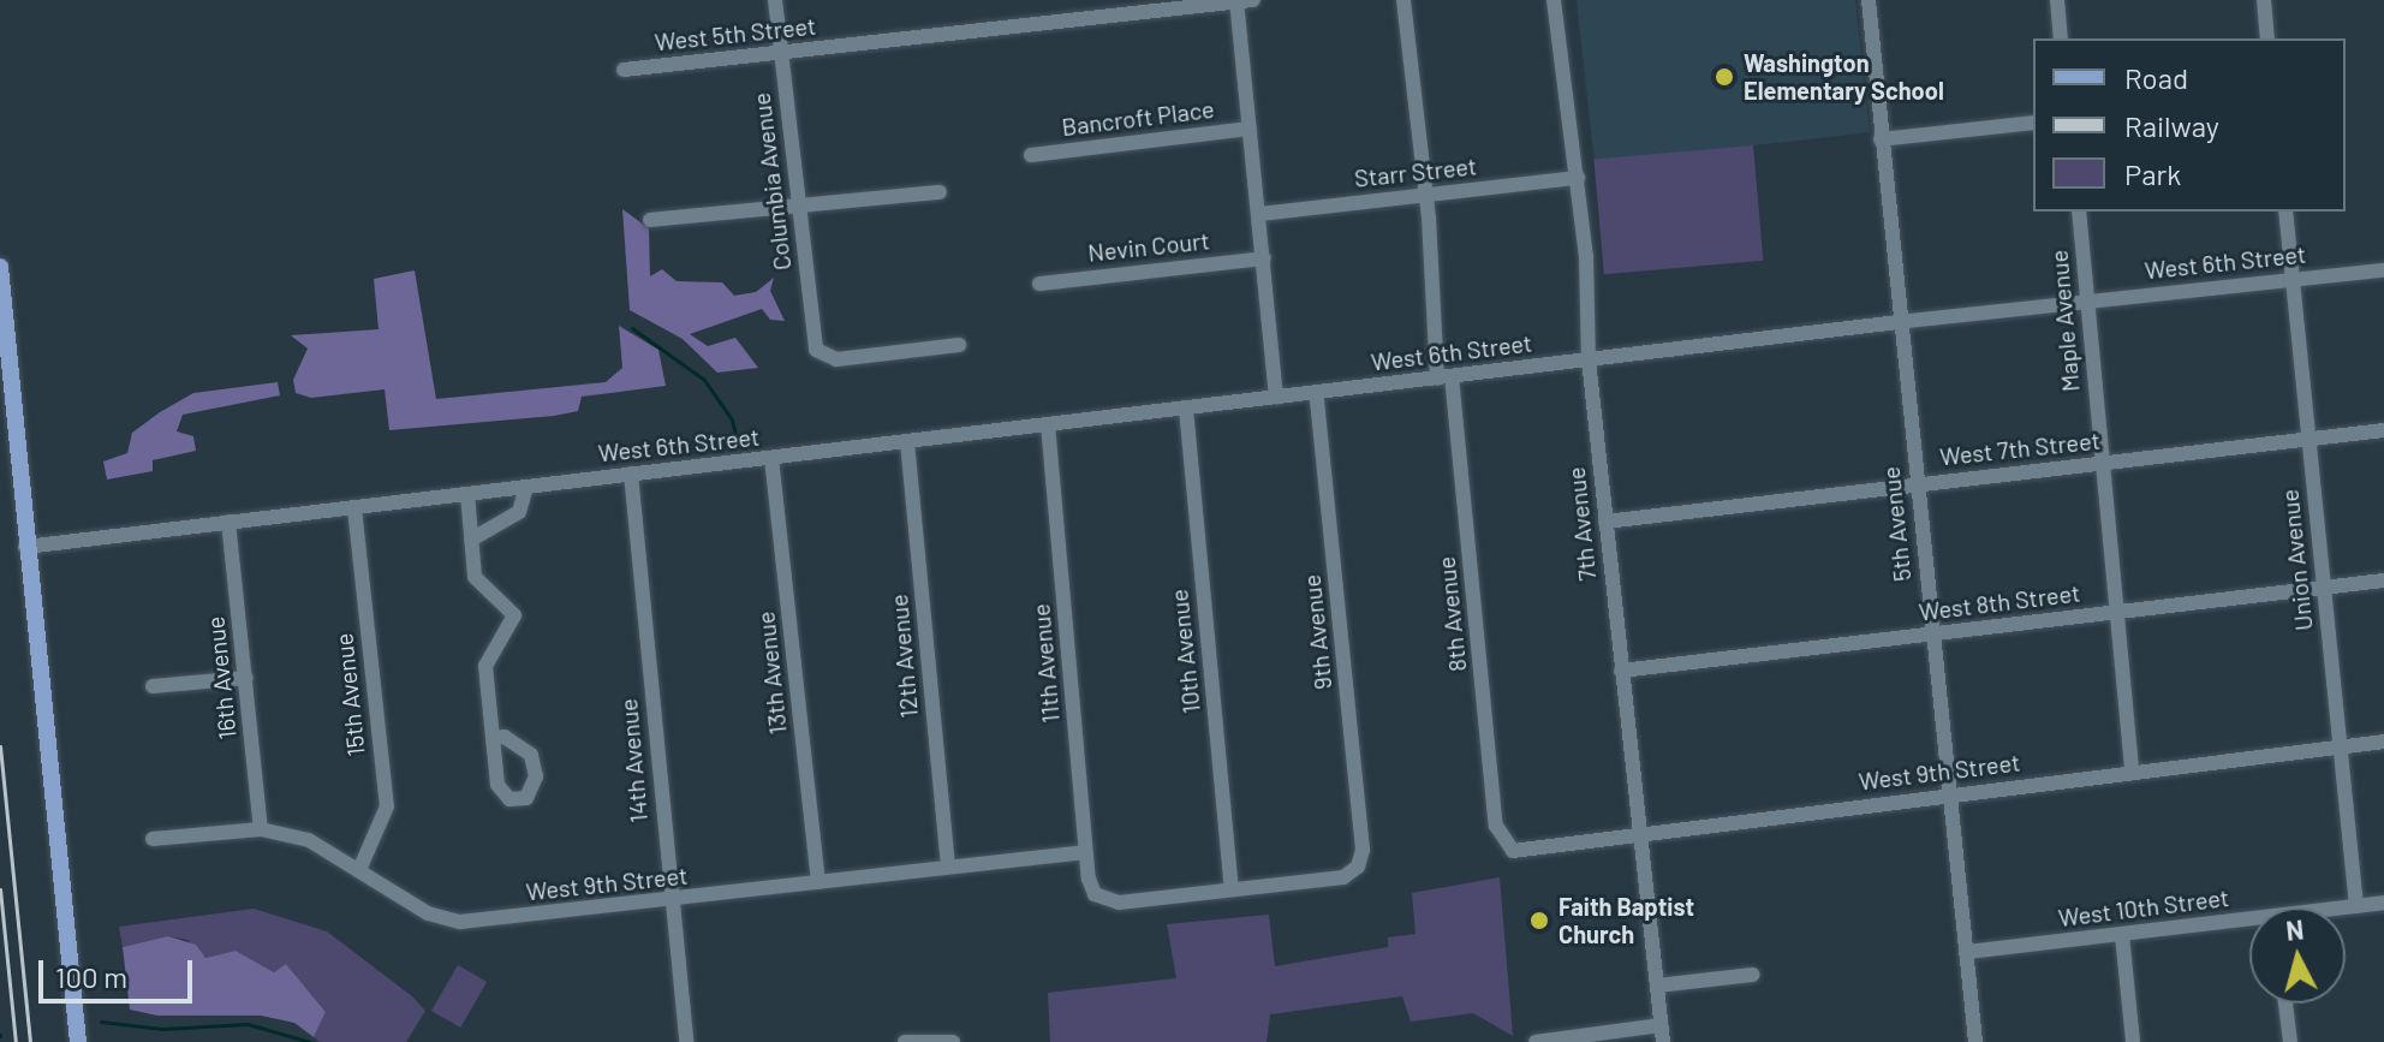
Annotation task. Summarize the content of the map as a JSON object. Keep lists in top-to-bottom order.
{
  "streets": {
    "street": [
      "West 5th Street",
      "Bancroft Place",
      "Starr Street",
      "Columbia Avenue",
      "Nevin Court",
      "West 6th Street",
      "Maple Avenue",
      "West 7th Street",
      "7th Avenue",
      "5th Avenue",
      "Union Avenue",
      "West 8th Street",
      "8th Avenue",
      "9th Avenue",
      "10th Avenue",
      "12th Avenue",
      "11th Avenue",
      "13th Avenue",
      "16th Avenue",
      "15th Avenue",
      "14th Avenue",
      "West 9th Street",
      "West 10th Street"
    ]
  },
  "crossings": [
    ["West 5th Street", "Columbia Avenue"],
    ["Starr Street", "7th Avenue"],
    ["Starr Street", "8th Avenue"],
    ["West 6th Street", "Maple Avenue"],
    ["West 6th Street", "7th Avenue"],
    ["West 6th Street", "5th Avenue"],
    ["West 6th Street", "Union Avenue"],
    ["West 6th Street", "8th Avenue"],
    ["West 6th Street", "9th Avenue"],
    ["West 6th Street", "10th Avenue"],
    ["West 6th Street", "12th Avenue"],
    ["West 6th Street", "11th Avenue"],
    ["West 6th Street", "13th Avenue"],
    ["West 6th Street", "16th Avenue"],
    ["West 6th Street", "15th Avenue"],
    ["West 6th Street", "14th Avenue"],
    ["Maple Avenue", "West 7th Street"],
    ["Maple Avenue", "West 8th Street"],
    ["Maple Avenue", "West 9th Street"],
    ["West 7th Street", "7th Avenue"],
    ["West 7th Street", "5th Avenue"],
    ["West 7th Street", "Union Avenue"],
    ["7th Avenue", "West 8th Street"],
    ["7th Avenue", "West 9th Street"],
    ["5th Avenue", "West 8th Street"],
    ["5th Avenue", "West 9th Street"],
    ["5th Avenue", "West 10th Street"],
    ["Union Avenue", "West 8th Street"],
    ["Union Avenue", "West 9th Street"],
    ["Union Avenue", "West 10th Street"],
    ["8th Avenue", "West 9th Street"],
    ["9th Avenue", "10th Avenue"],
    ["9th Avenue", "11th Avenue"],
    ["10th Avenue", "11th Avenue"],
    ["12th Avenue", "West 9th Street"],
    ["11th Avenue", "West 9th Street"],
    ["13th Avenue", "West 9th Street"],
    ["16th Avenue", "West 9th Street"],
    ["15th Avenue", "West 9th Street"],
    ["14th Avenue", "West 9th Street"]
  ],
  "places": ["Washington Elementary School", "Faith Baptist Church"],
  "legend": ["Road", "Railway", "Park"],
  "scale_bar": "100 m",
  "north": "top"
}
